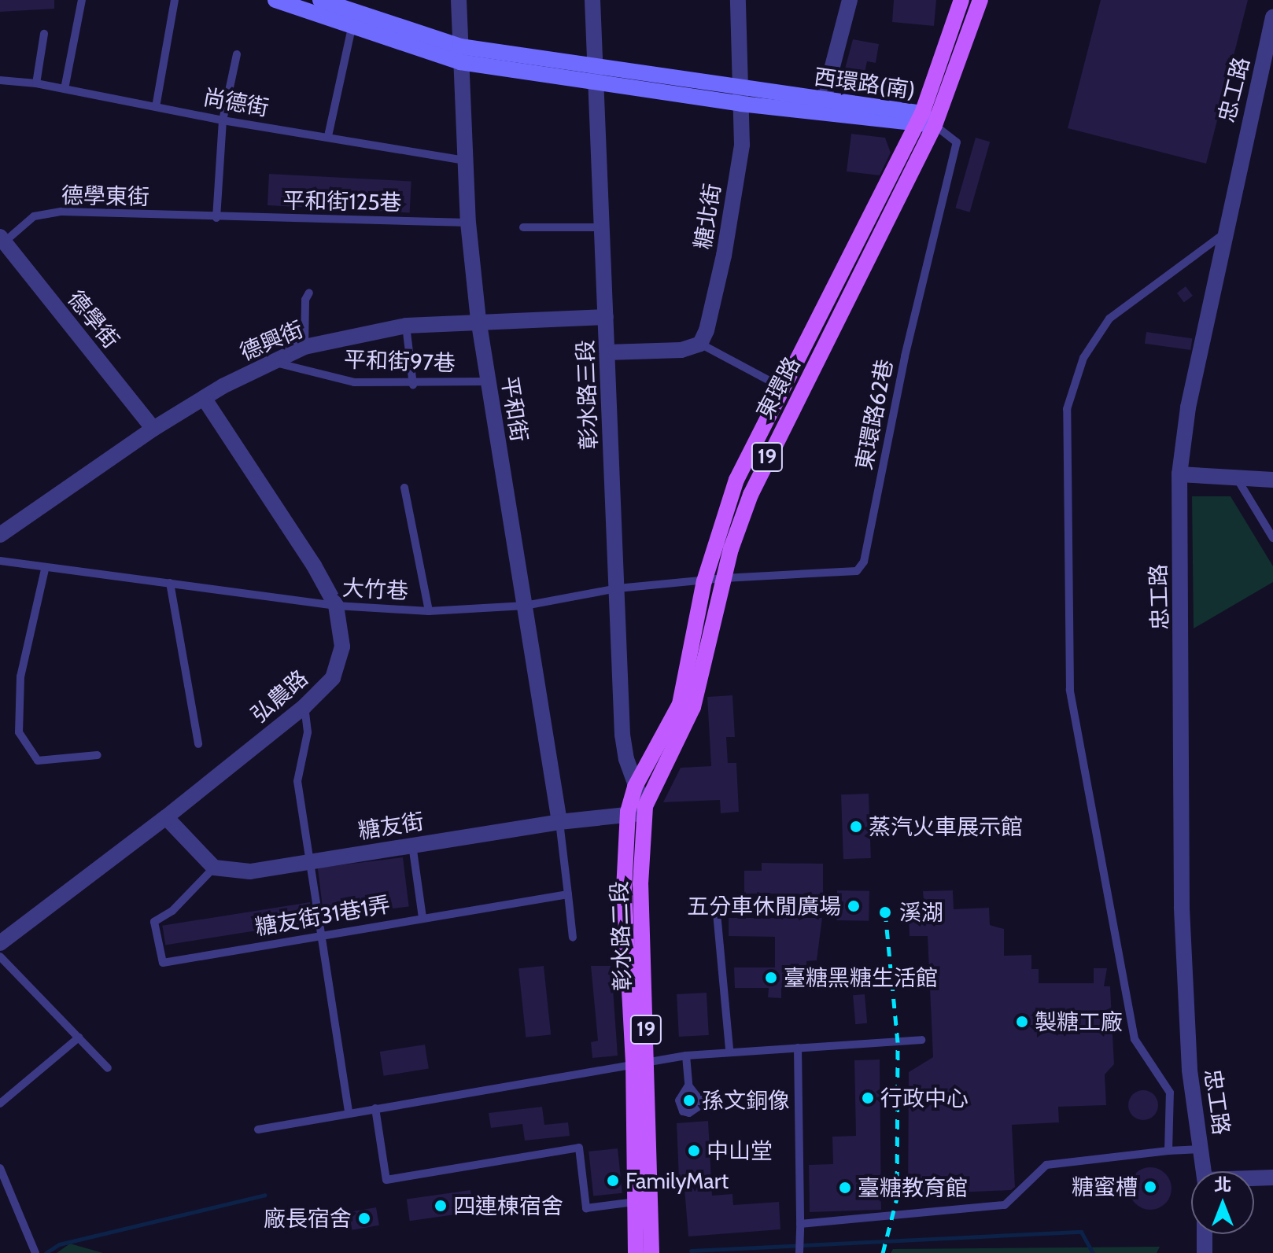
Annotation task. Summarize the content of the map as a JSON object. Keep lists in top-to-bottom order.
{
  "streets": {
    "main road": [
      "西環路(南)",
      "東環路",
      "彰水路三段",
      "19",
      "彰水路二段"
    ],
    "street": [
      "忠工路",
      "糖北街",
      "德學街",
      "德興街",
      "平和街",
      "弘農路",
      "糖友街"
    ],
    "lane": [
      "尚德街",
      "德學東街",
      "平和街125巷",
      "平和街97巷",
      "東環路62巷",
      "大竹巷",
      "糖友街31巷1弄"
    ]
  },
  "crossings": [
    ["西環路(南)", "糖北街"],
    ["西環路(南)", "東環路"],
    ["西環路(南)", "彰水路三段"],
    ["西環路(南)", "平和街"],
    ["西環路(南)", "東環路62巷"],
    ["尚德街", "平和街"],
    ["德學東街", "平和街125巷"],
    ["德學東街", "德學街"],
    ["平和街125巷", "平和街"],
    ["德學街", "德興街"],
    ["德興街", "平和街97巷"],
    ["德興街", "彰水路三段"],
    ["德興街", "平和街"],
    ["德興街", "弘農路"],
    ["平和街97巷", "平和街"],
    ["東環路", "彰水路三段"],
    ["東環路", "東環路62巷"],
    ["東環路", "大竹巷"],
    ["東環路", "糖友街"],
    ["東環路", "彰水路二段"],
    ["彰水路三段", "大竹巷"],
    ["彰水路三段", "糖友街"],
    ["彰水路三段", "彰水路二段"],
    ["平和街", "大竹巷"],
    ["平和街", "糖友街"],
    ["東環路62巷", "大竹巷"],
    ["大竹巷", "弘農路"],
    ["糖友街", "糖友街31巷1弄"],
    ["糖友街", "彰水路二段"]
  ],
  "places": [
    "蒸汽火車展示館",
    "五分車休閒廣場",
    "溪湖",
    "臺糖黑糖生活館",
    "製糖工廠",
    "行政中心",
    "孫文銅像",
    "中山堂",
    "FamilyMart",
    "糖蜜槽",
    "臺糖教育館",
    "四連棟宿舍",
    "廠長宿舍"
  ],
  "north": "top"
}
